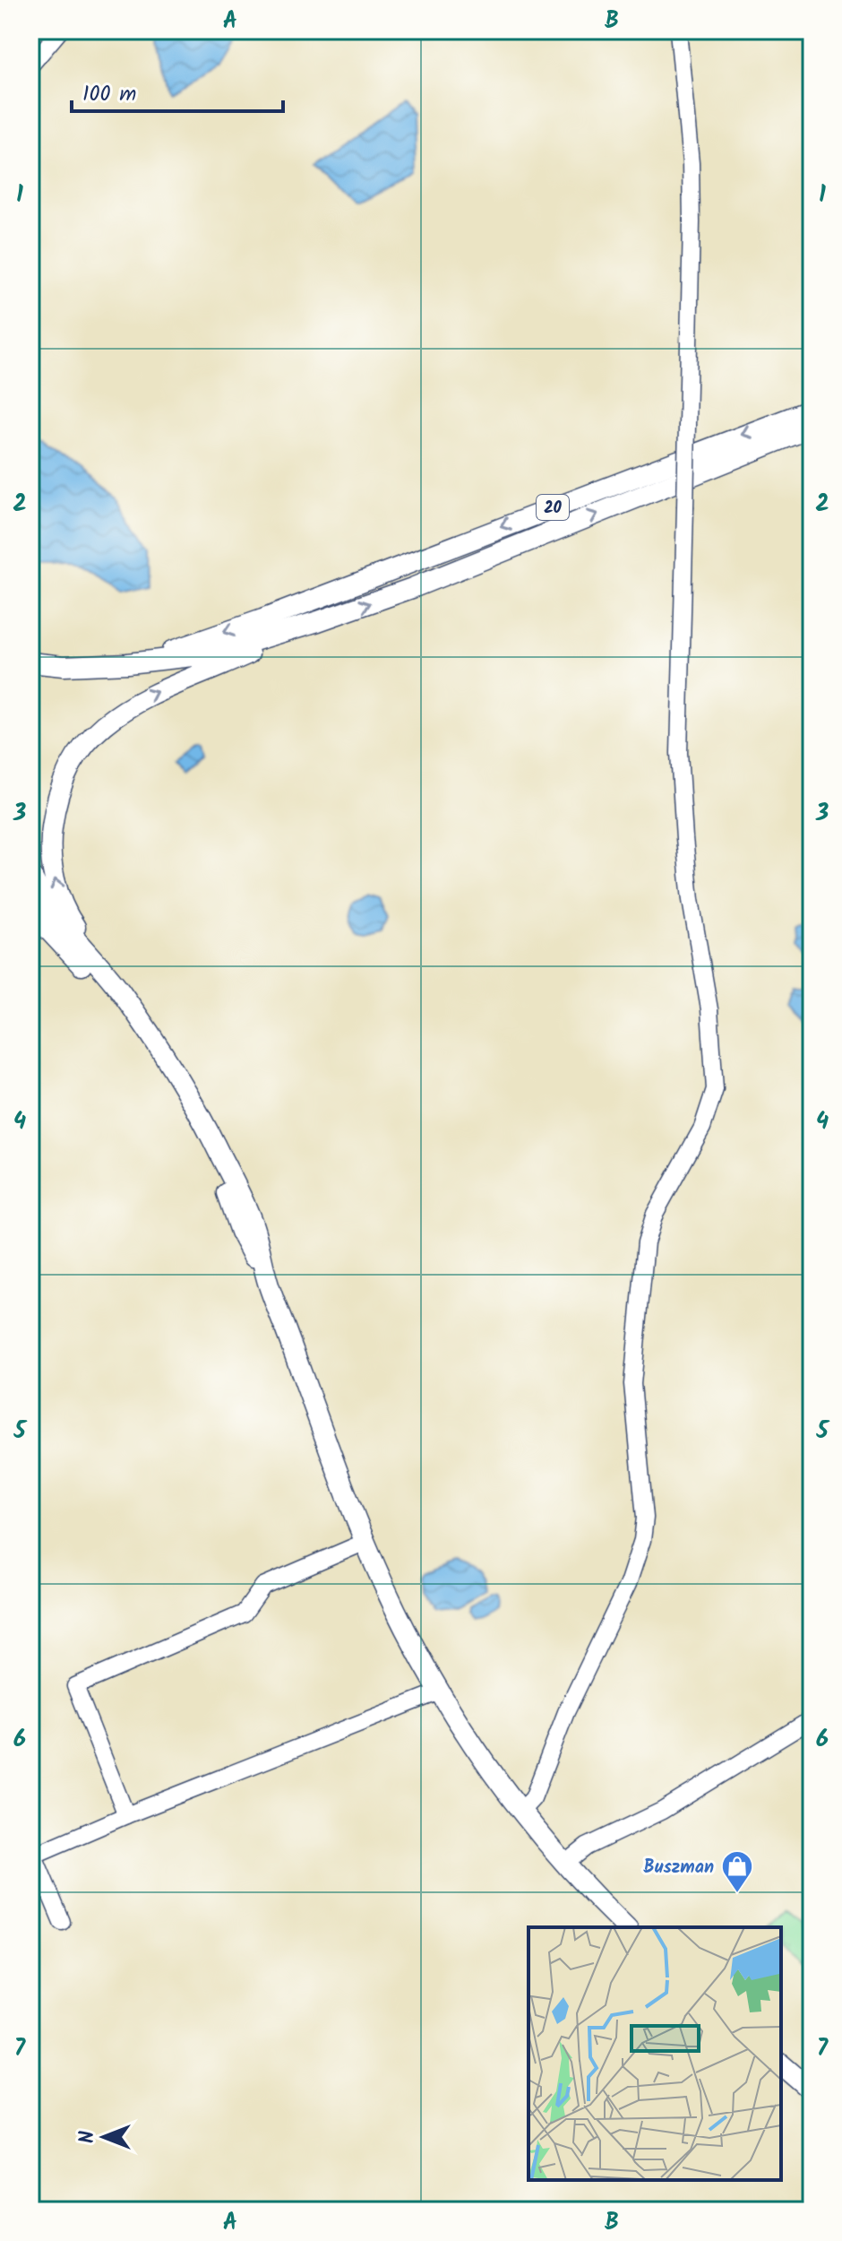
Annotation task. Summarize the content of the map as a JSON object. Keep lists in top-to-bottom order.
{
  "streets": {
    "main road": ["20"]
  },
  "places": {
    "shop": ["Buszman"]
  },
  "scale_bar": "100 m",
  "north": "left",
  "grid": {
    "columns": ["A", "B"],
    "rows": [
      "1",
      "2",
      "3",
      "4",
      "5",
      "6",
      "7"
    ]
  }
}
